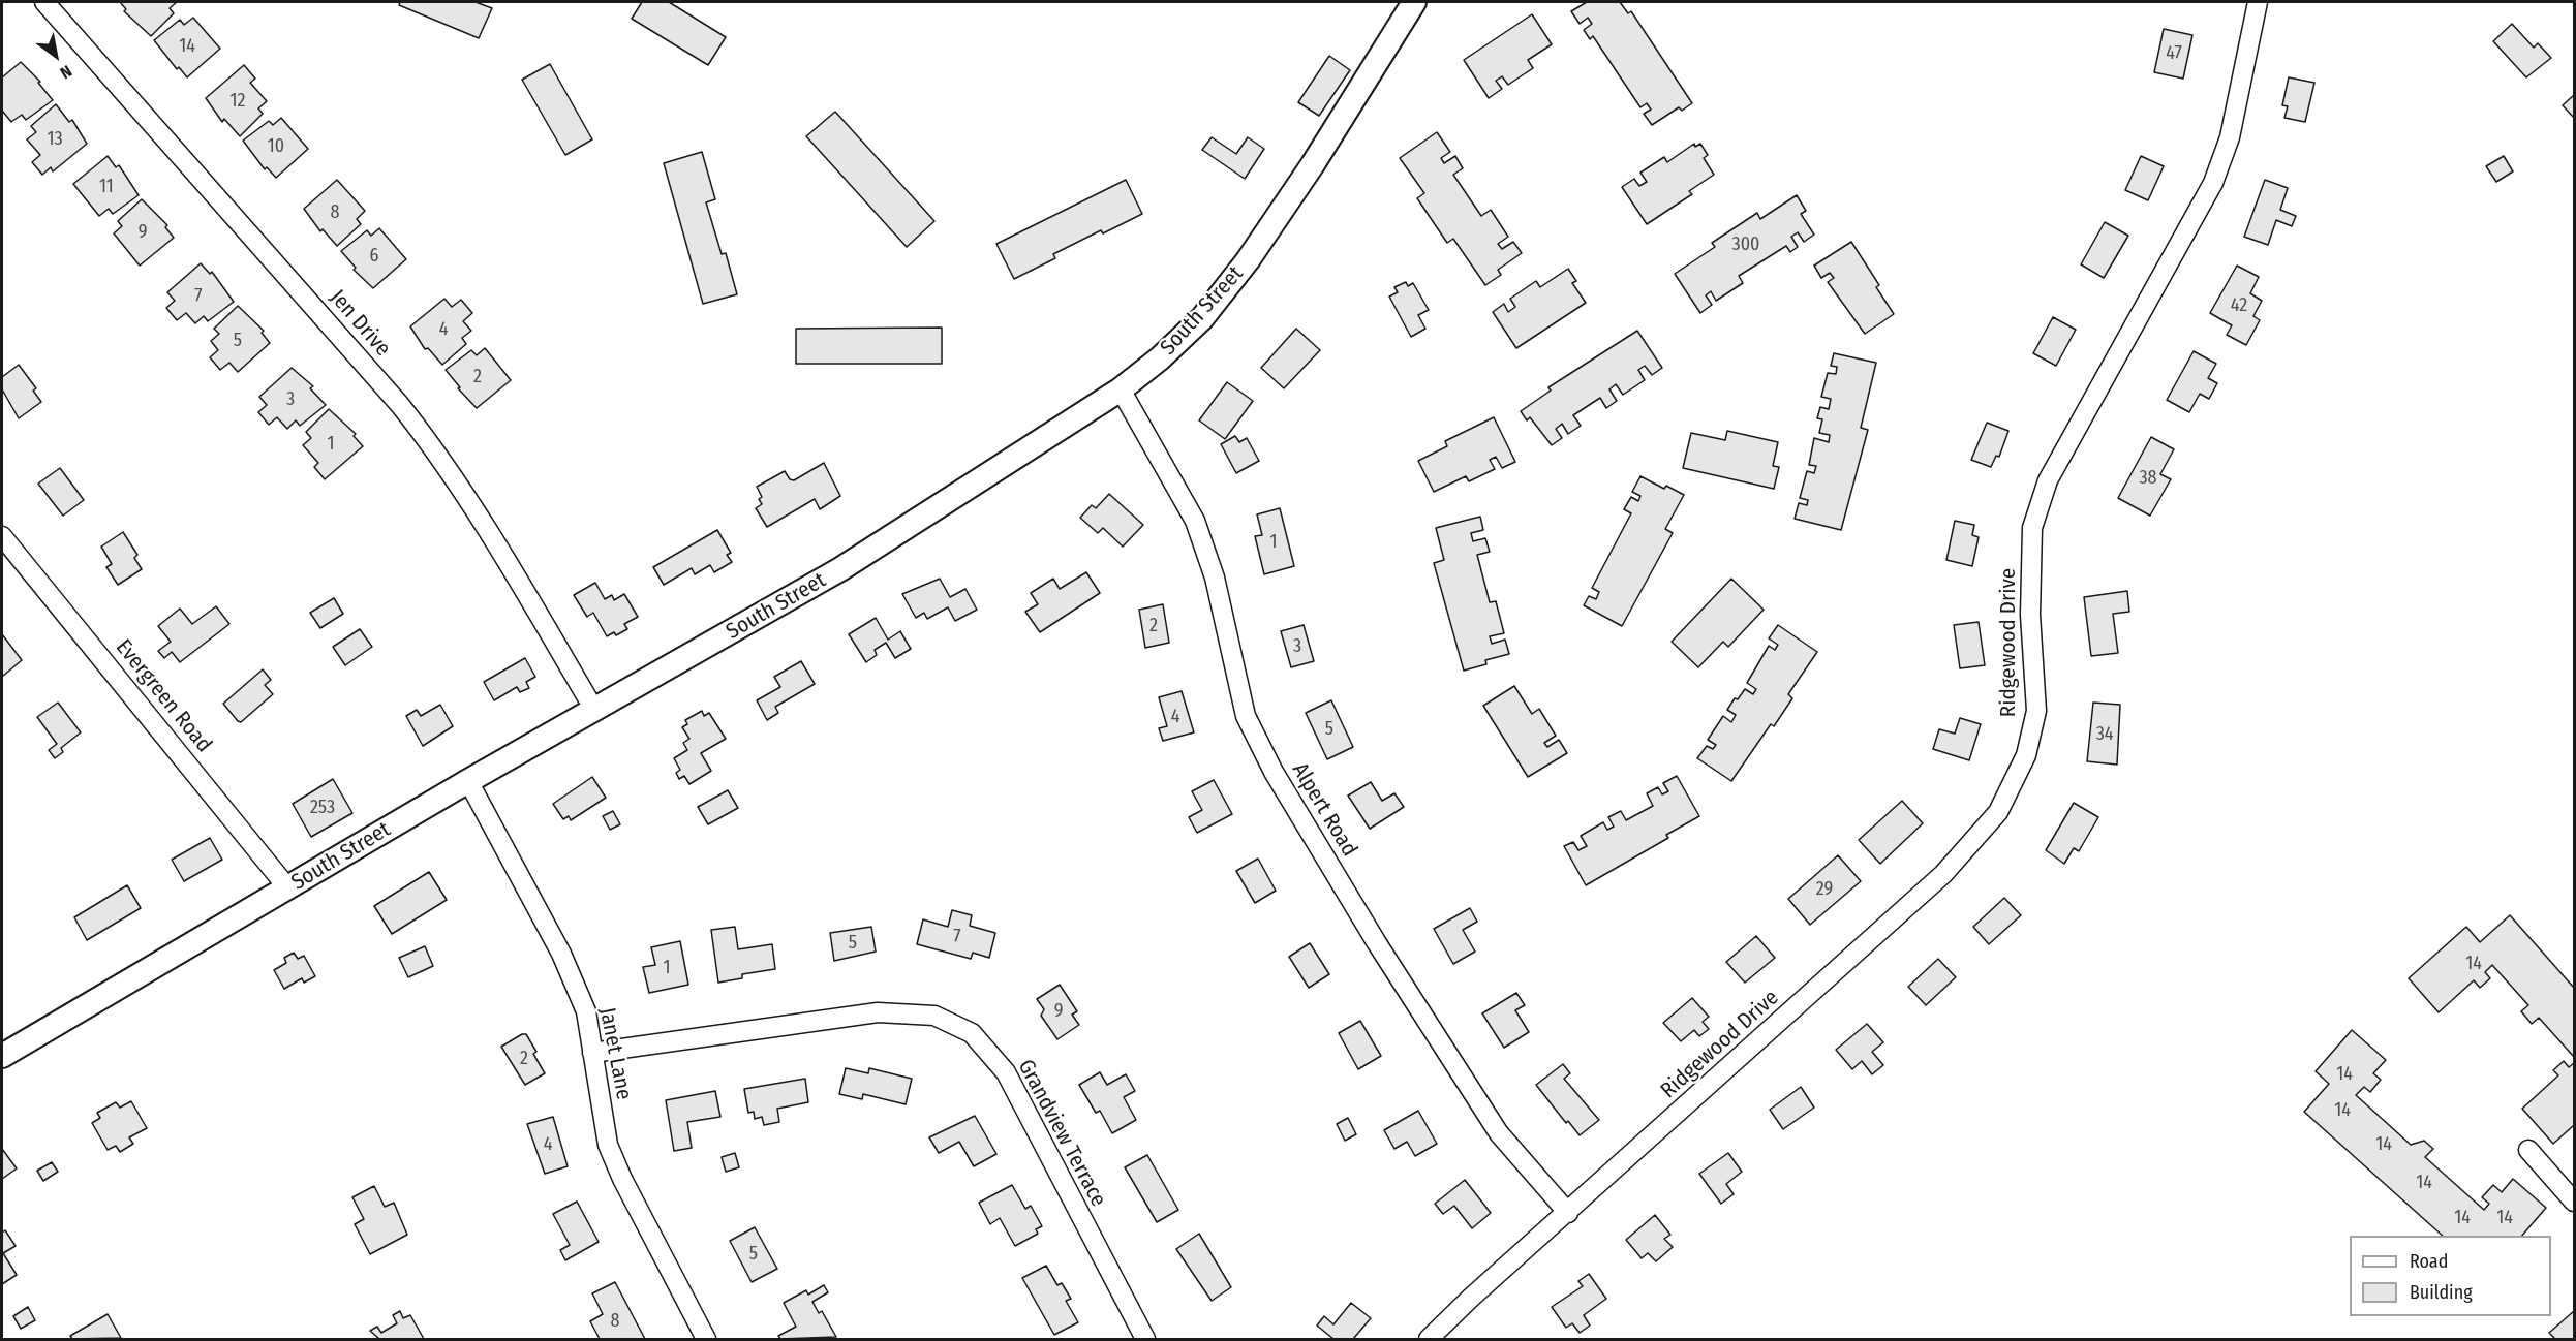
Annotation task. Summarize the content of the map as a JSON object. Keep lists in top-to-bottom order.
{
  "streets": {
    "street": [
      "South Street",
      "Jen Drive",
      "Ridgewood Drive",
      "Evergreen Road",
      "Alpert Road",
      "Janet Lane",
      "Grandview Terrace"
    ]
  },
  "crossings": [
    ["South Street", "Jen Drive"],
    ["South Street", "Evergreen Road"],
    ["South Street", "Alpert Road"],
    ["South Street", "Janet Lane"],
    ["Ridgewood Drive", "Alpert Road"],
    ["Janet Lane", "Grandview Terrace"]
  ],
  "house_numbers": [
    "14",
    "47",
    "12",
    "13",
    "10",
    "11",
    "8",
    "9",
    "300",
    "6",
    "7",
    "42",
    "4",
    "5",
    "2",
    "3",
    "1",
    "38",
    "1",
    "2",
    "3",
    "4",
    "5",
    "34",
    "253",
    "29",
    "7",
    "5",
    "14",
    "1",
    "9",
    "2",
    "14",
    "14",
    "4",
    "14",
    "14",
    "14",
    "14",
    "5",
    "8"
  ],
  "legend": ["Road", "Building"],
  "north": "bottom right"
}
